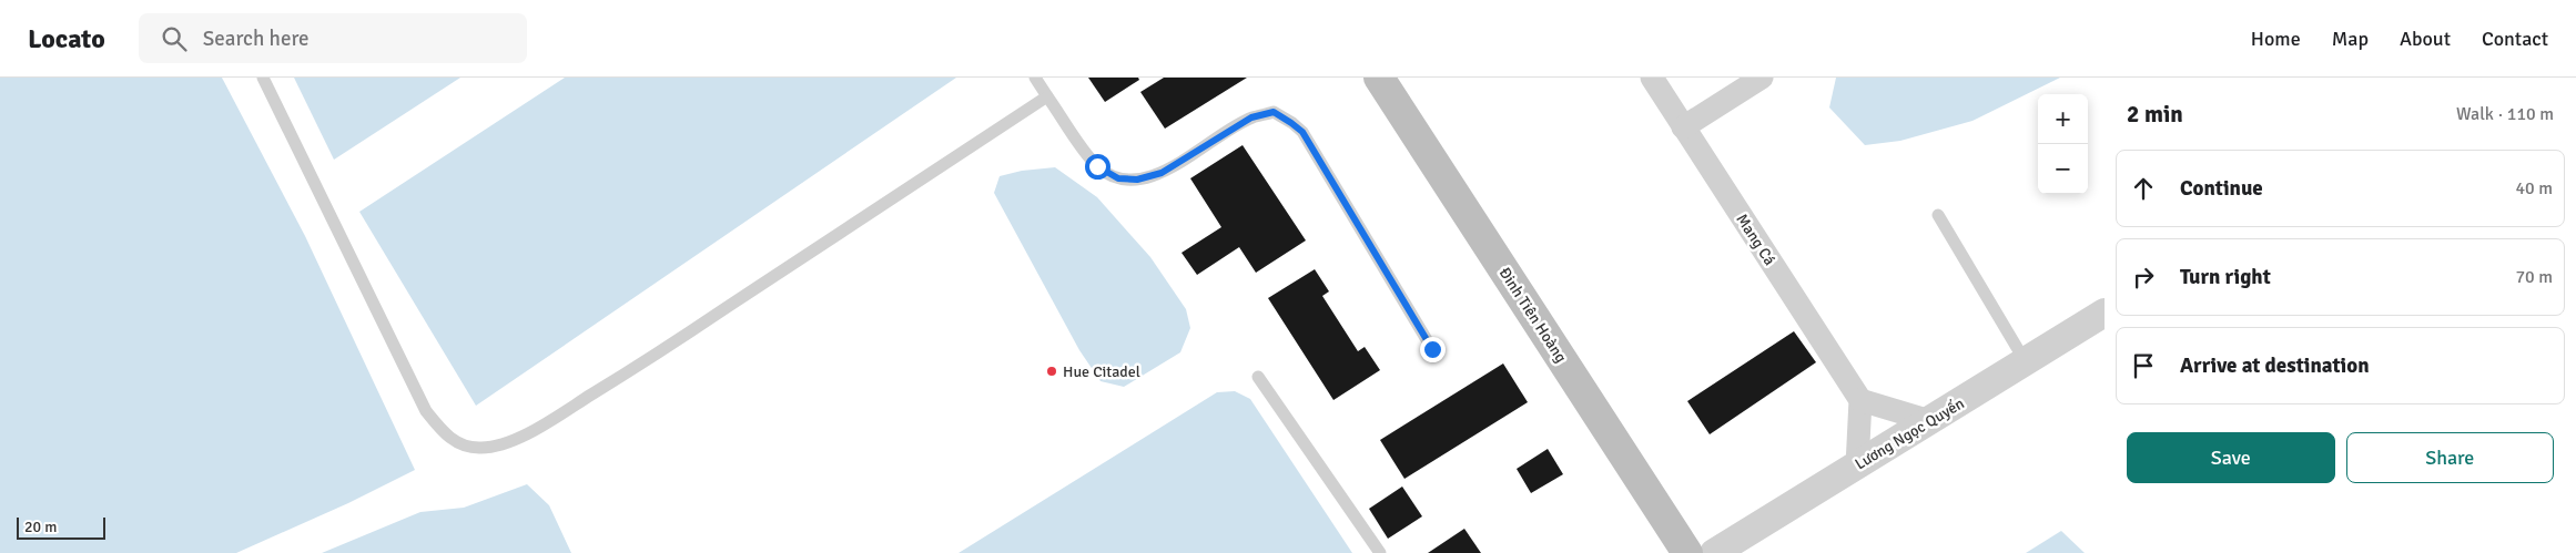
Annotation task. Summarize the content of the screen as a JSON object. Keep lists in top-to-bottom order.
{
  "streets": {
    "main road": ["Đinh Tiên Hoàng"],
    "street": ["Mang Cá", "Lương Ngọc Quyến"]
  },
  "places": ["Hue Citadel"],
  "scale_bar": "20 m",
  "page": {
    "header": "Locato",
    "search": "Search here",
    "nav": [
      "Home",
      "Map",
      "About",
      "Contact"
    ],
    "heading": ["2 min", "Walk · 110 m"],
    "map_buttons": ["+", "−"],
    "list": [
      ["Continue", "40 m"],
      ["Turn right", "70 m"],
      "Arrive at destination"
    ],
    "buttons": ["Save", "Share"],
    "scale": "20 m"
  }
}
